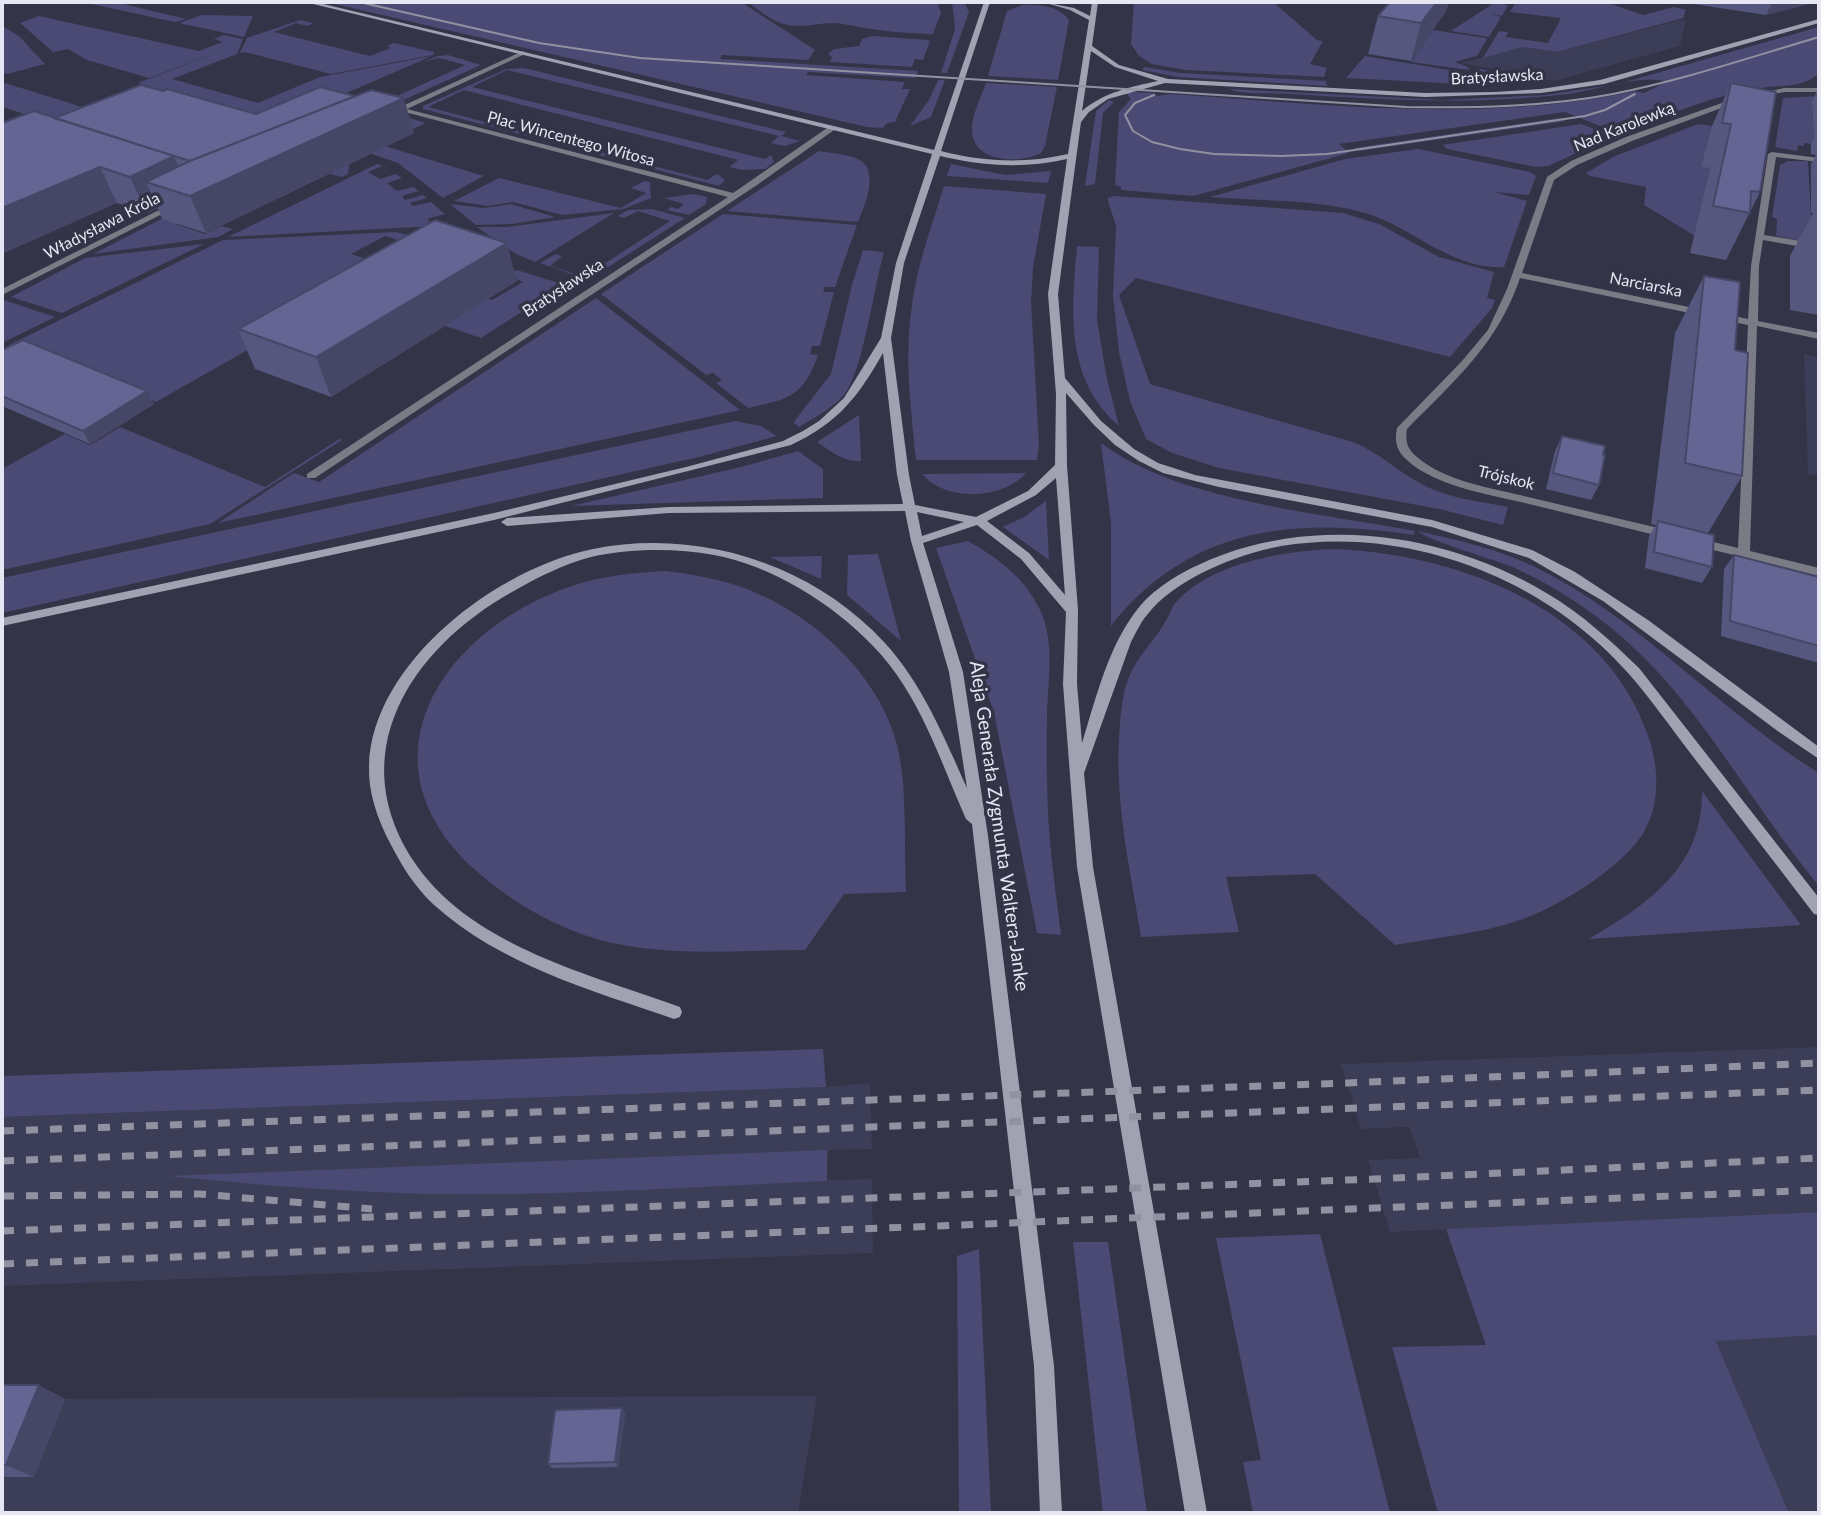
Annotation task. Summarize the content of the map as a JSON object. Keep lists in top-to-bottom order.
{
  "streets": {
    "main road": ["Bratysławska", "Aleja Generała Zygmunta Waltera-Janke"],
    "street": [
      "Nad Karolewką",
      "Plac Wincentego Witosa",
      "Władysława Króla",
      "Narciarska",
      "Trójskok"
    ]
  },
  "crossings": [
    ["Bratysławska", "Plac Wincentego Witosa"],
    ["Nad Karolewką", "Narciarska"],
    ["Nad Karolewką", "Trójskok"],
    ["Narciarska", "Trójskok"]
  ]
}
